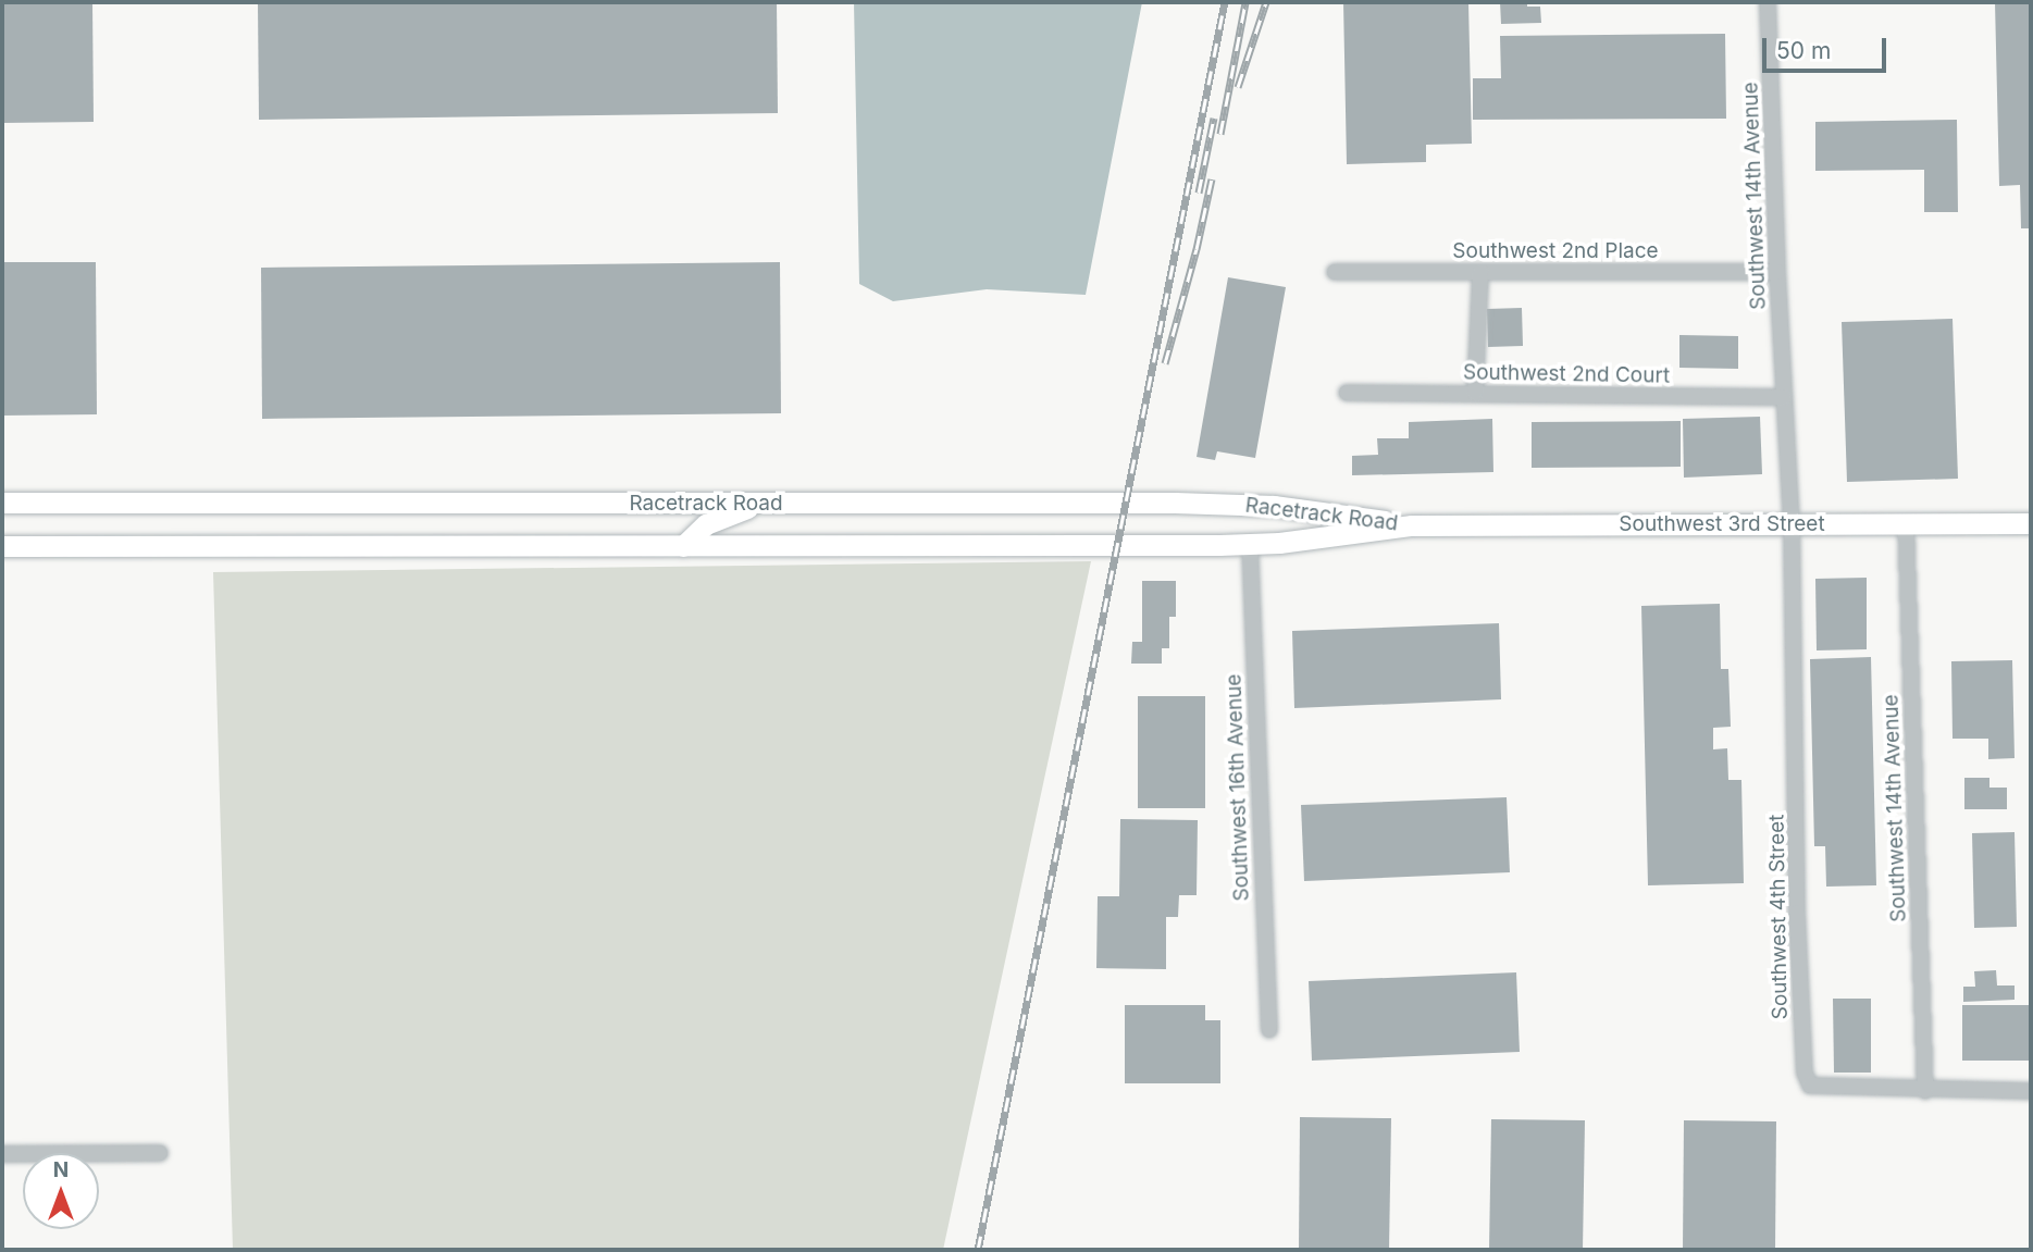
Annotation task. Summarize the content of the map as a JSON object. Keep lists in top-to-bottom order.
{
  "streets": {
    "street": [
      "Southwest 14th Avenue",
      "Southwest 2nd Place",
      "Southwest 2nd Court",
      "Racetrack Road",
      "Southwest 3rd Street",
      "Southwest 16th Avenue",
      "Southwest 4th Street"
    ]
  },
  "crossings": [
    ["Southwest 14th Avenue", "Southwest 2nd Place"],
    ["Southwest 14th Avenue", "Southwest 2nd Court"],
    ["Southwest 14th Avenue", "Southwest 3rd Street"],
    ["Southwest 14th Avenue", "Southwest 4th Street"],
    ["Racetrack Road", "Southwest 3rd Street"],
    ["Racetrack Road", "Southwest 16th Avenue"],
    ["Southwest 3rd Street", "Southwest 4th Street"]
  ],
  "scale_bar": "50 m",
  "north": "top"
}
